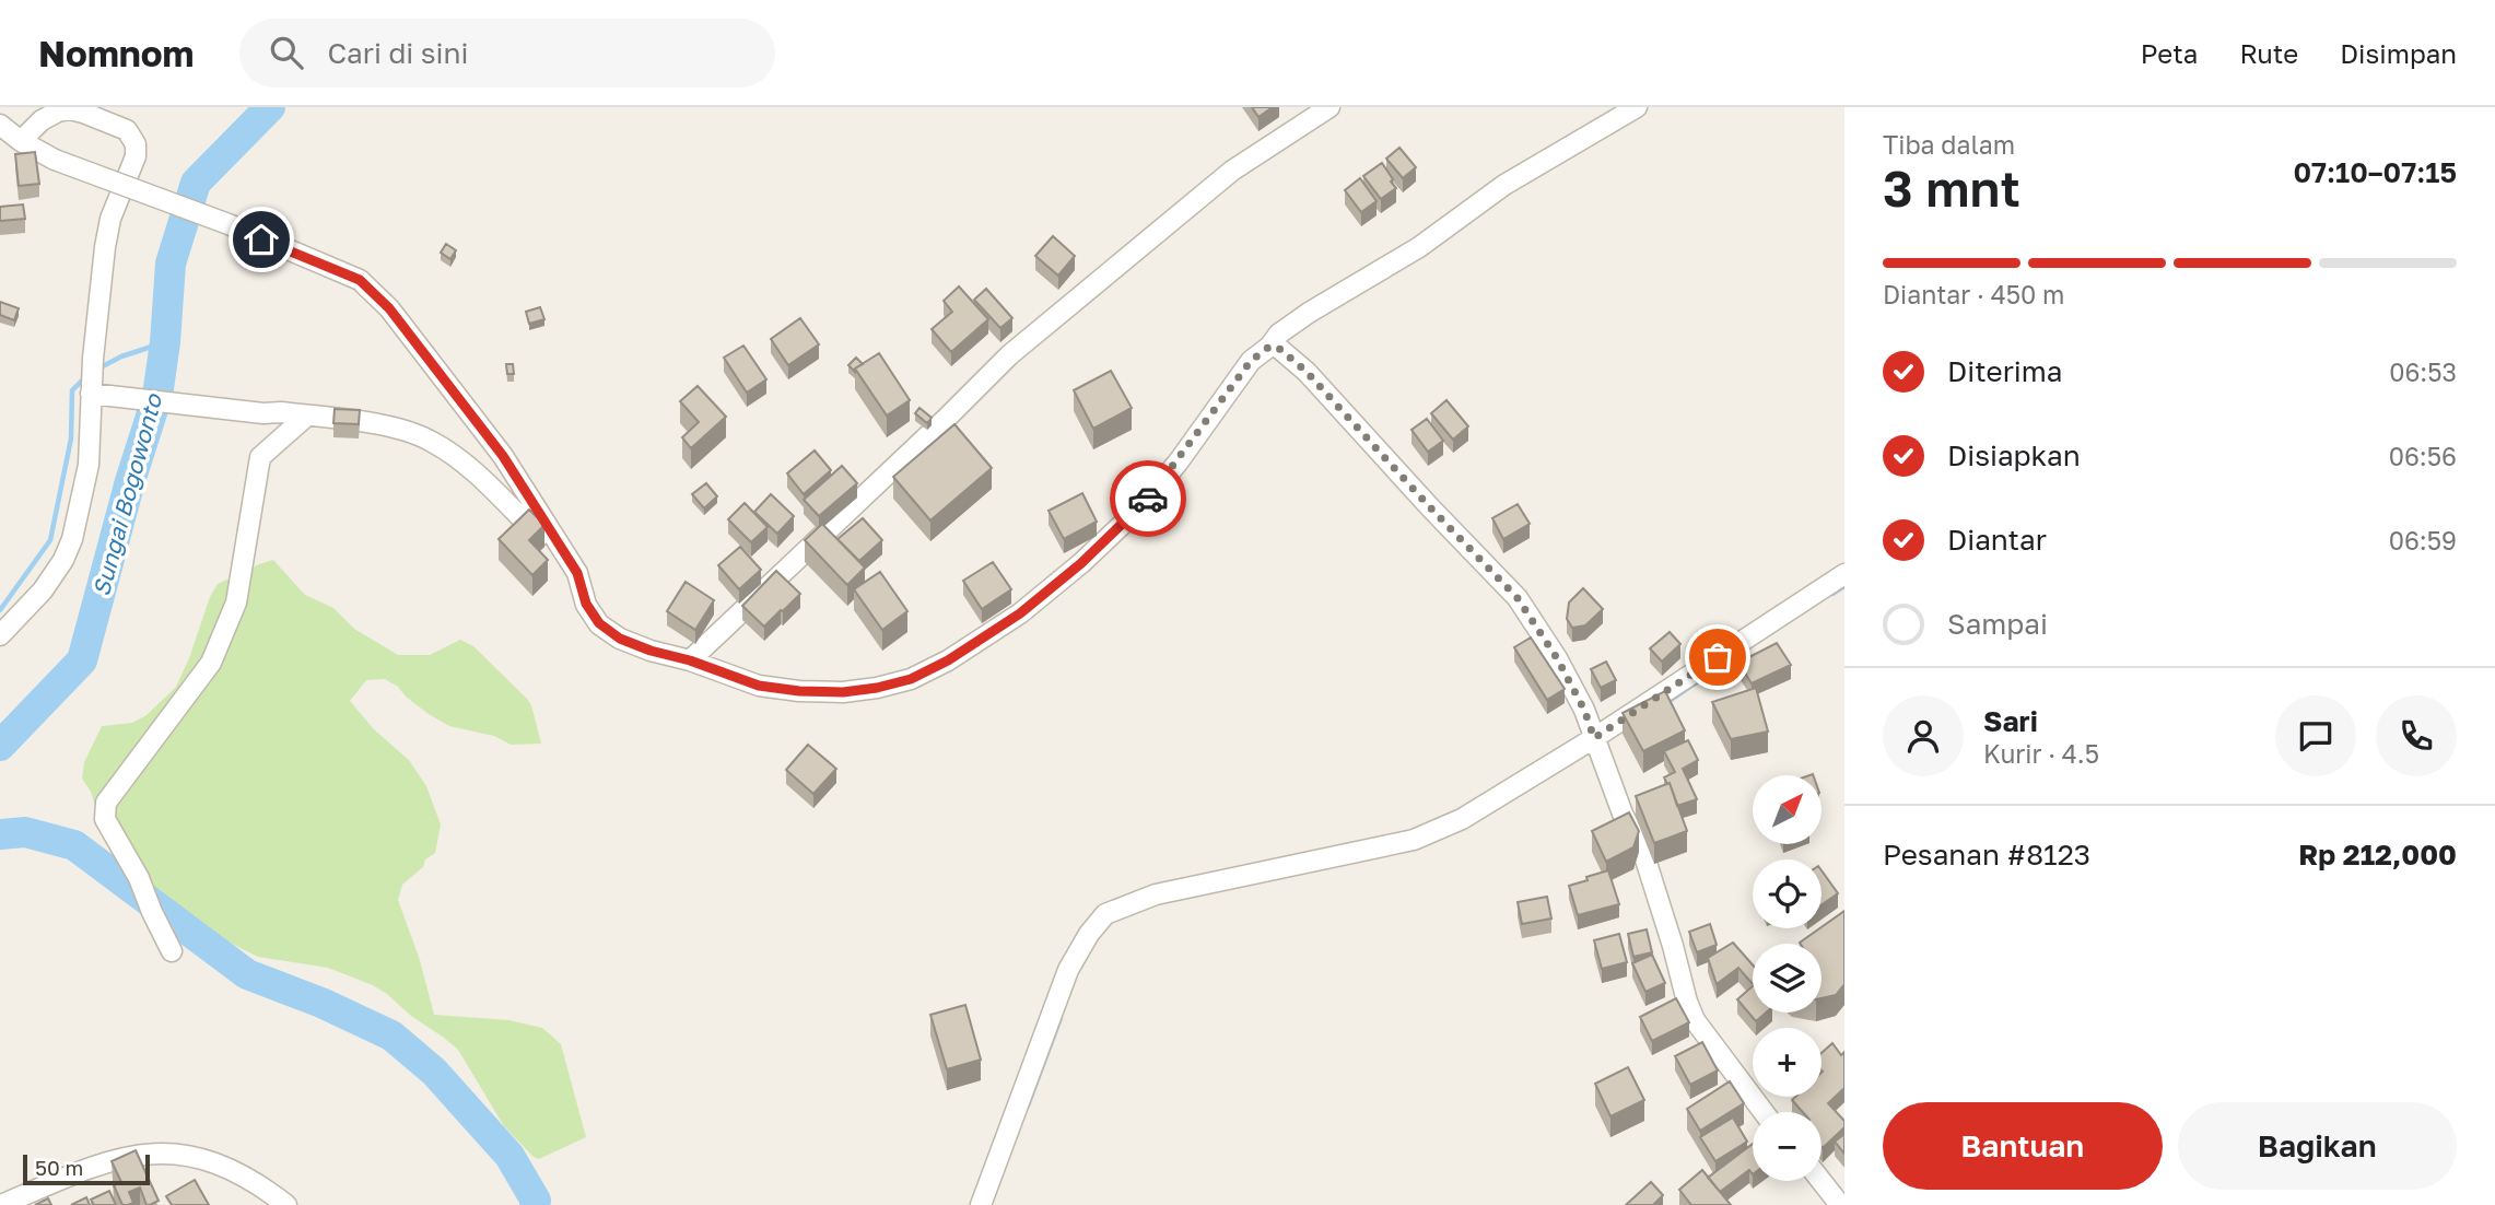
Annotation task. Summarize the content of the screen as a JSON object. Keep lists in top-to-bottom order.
{
  "water": ["Sungai Bogowonto"],
  "scale_bar": "50 m",
  "north": "top right",
  "page": {
    "header": "Nomnom",
    "search": "Cari di sini",
    "nav": ["Peta", "Rute", "Disimpan"],
    "heading": ["3 mnt", "Tiba dalam", "07:10–07:15"],
    "panel": [
      "Sari",
      "Kurir · 4.5",
      "Pesanan #8123",
      "Rp 212,000"
    ],
    "bar": "Diantar · 450 m",
    "list": [
      ["Diterima", "06:53"],
      ["Disiapkan", "06:56"],
      ["Diantar", "06:59"],
      "Sampai"
    ],
    "map_buttons": ["+", "−"],
    "buttons": ["Bantuan", "Bagikan"],
    "scale": "50 m"
  }
}
